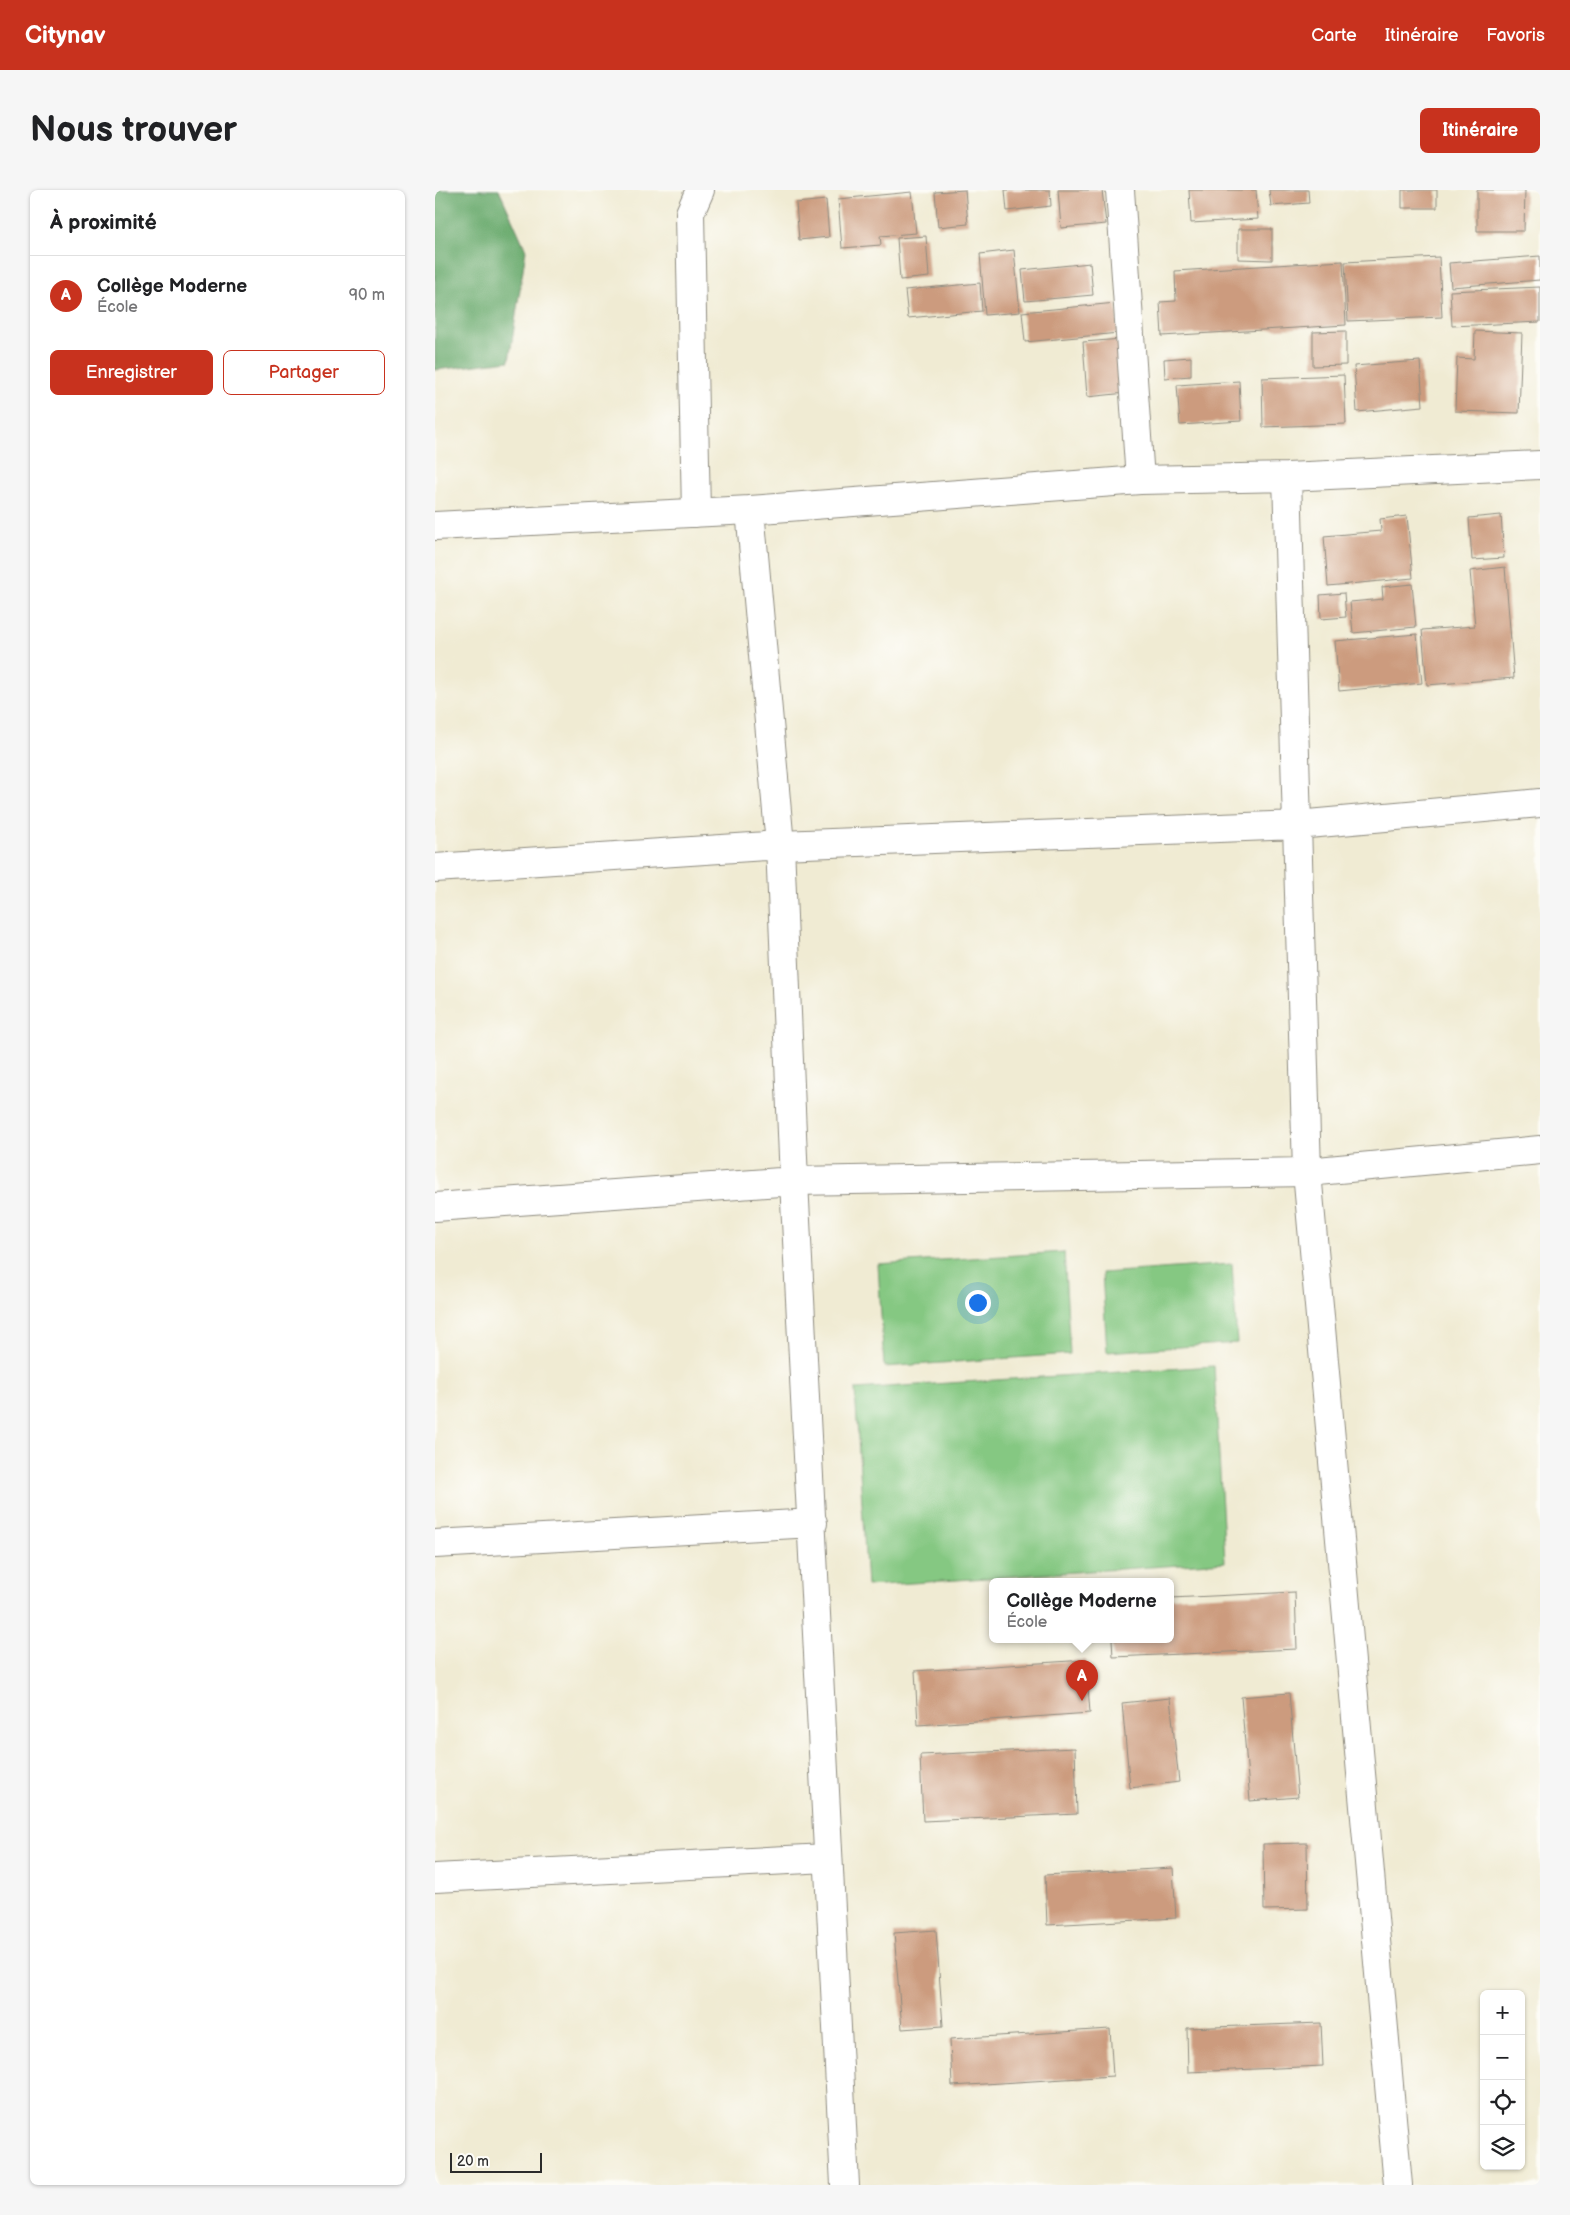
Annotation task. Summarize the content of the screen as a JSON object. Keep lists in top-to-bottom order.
{
  "scale_bar": "20 m",
  "page": {
    "header": "Citynav",
    "nav": ["Carte", "Itinéraire", "Favoris"],
    "buttons": [
      "Itinéraire",
      ["Enregistrer", "Partager"]
    ],
    "title": "Nous trouver",
    "heading": "À proximité",
    "list": [
      {
        "mark": "A",
        "name": "Collège Moderne",
        "note": "École",
        "value": "90 m"
      }
    ],
    "popup": ["Collège Moderne", "École"],
    "pins": "A",
    "map_buttons": ["+", "−"],
    "scale": "20 m"
  }
}
